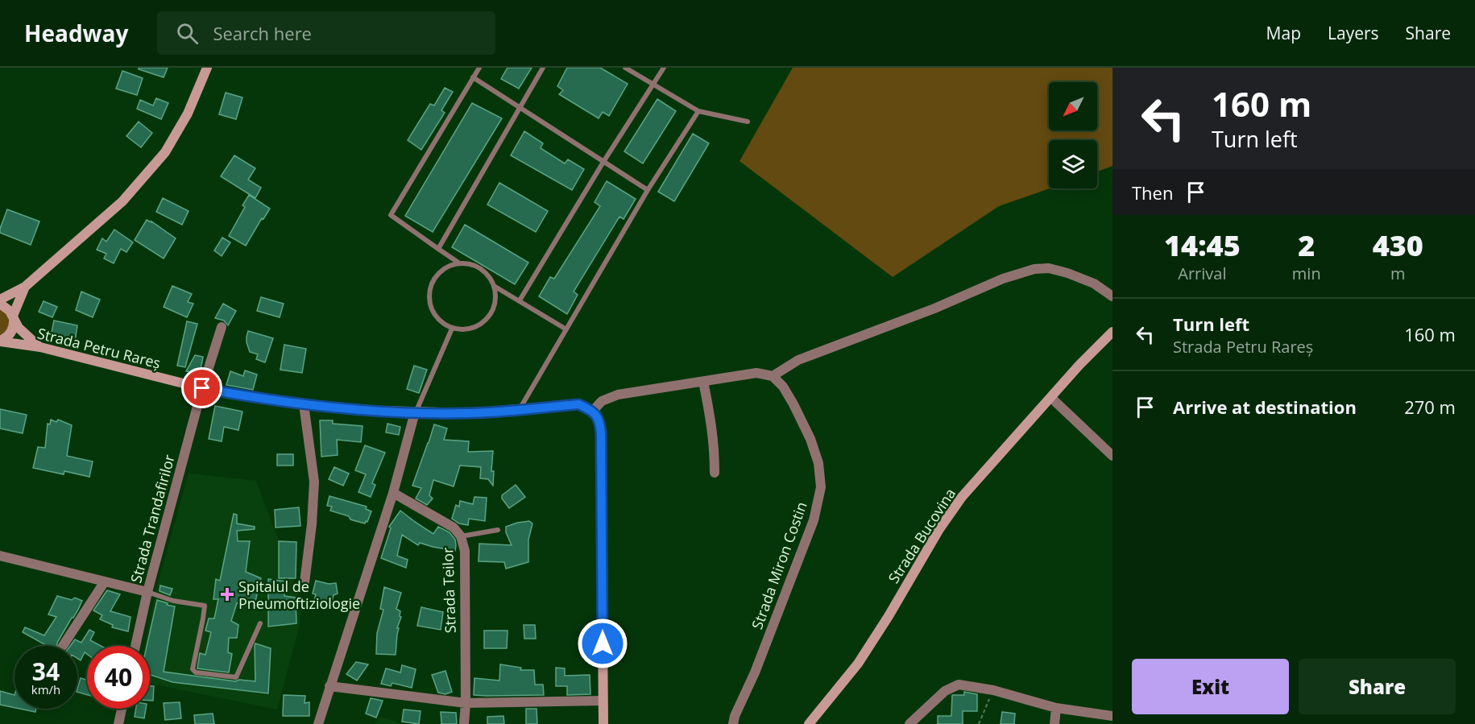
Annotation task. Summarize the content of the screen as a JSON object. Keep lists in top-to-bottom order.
{
  "streets": {
    "street": [
      "Strada Petru Rareș",
      "Strada Trandafirilor",
      "Strada Bucovina",
      "Strada Miron Costin",
      "Strada Teilor"
    ]
  },
  "crossings": [
    ["Strada Petru Rareș", "Strada Trandafirilor"]
  ],
  "places": {
    "health": ["Spitalul de Pneumoftiziologie"]
  },
  "north": "bottom left",
  "page": {
    "header": "Headway",
    "search": "Search here",
    "nav": ["Map", "Layers", "Share"],
    "turn": ["160 m", "Turn left"],
    "then": "Then",
    "eta": [
      "14:45",
      "Arrival",
      "2",
      "min",
      "430",
      "m"
    ],
    "list": [
      {
        "name": "Turn left",
        "note": "Strada Petru Rareș",
        "value": "160 m"
      },
      {
        "name": "Arrive at destination",
        "value": "270 m"
      }
    ],
    "speed": "34 km/h",
    "limit": "40",
    "buttons": ["Exit", "Share"]
  }
}
